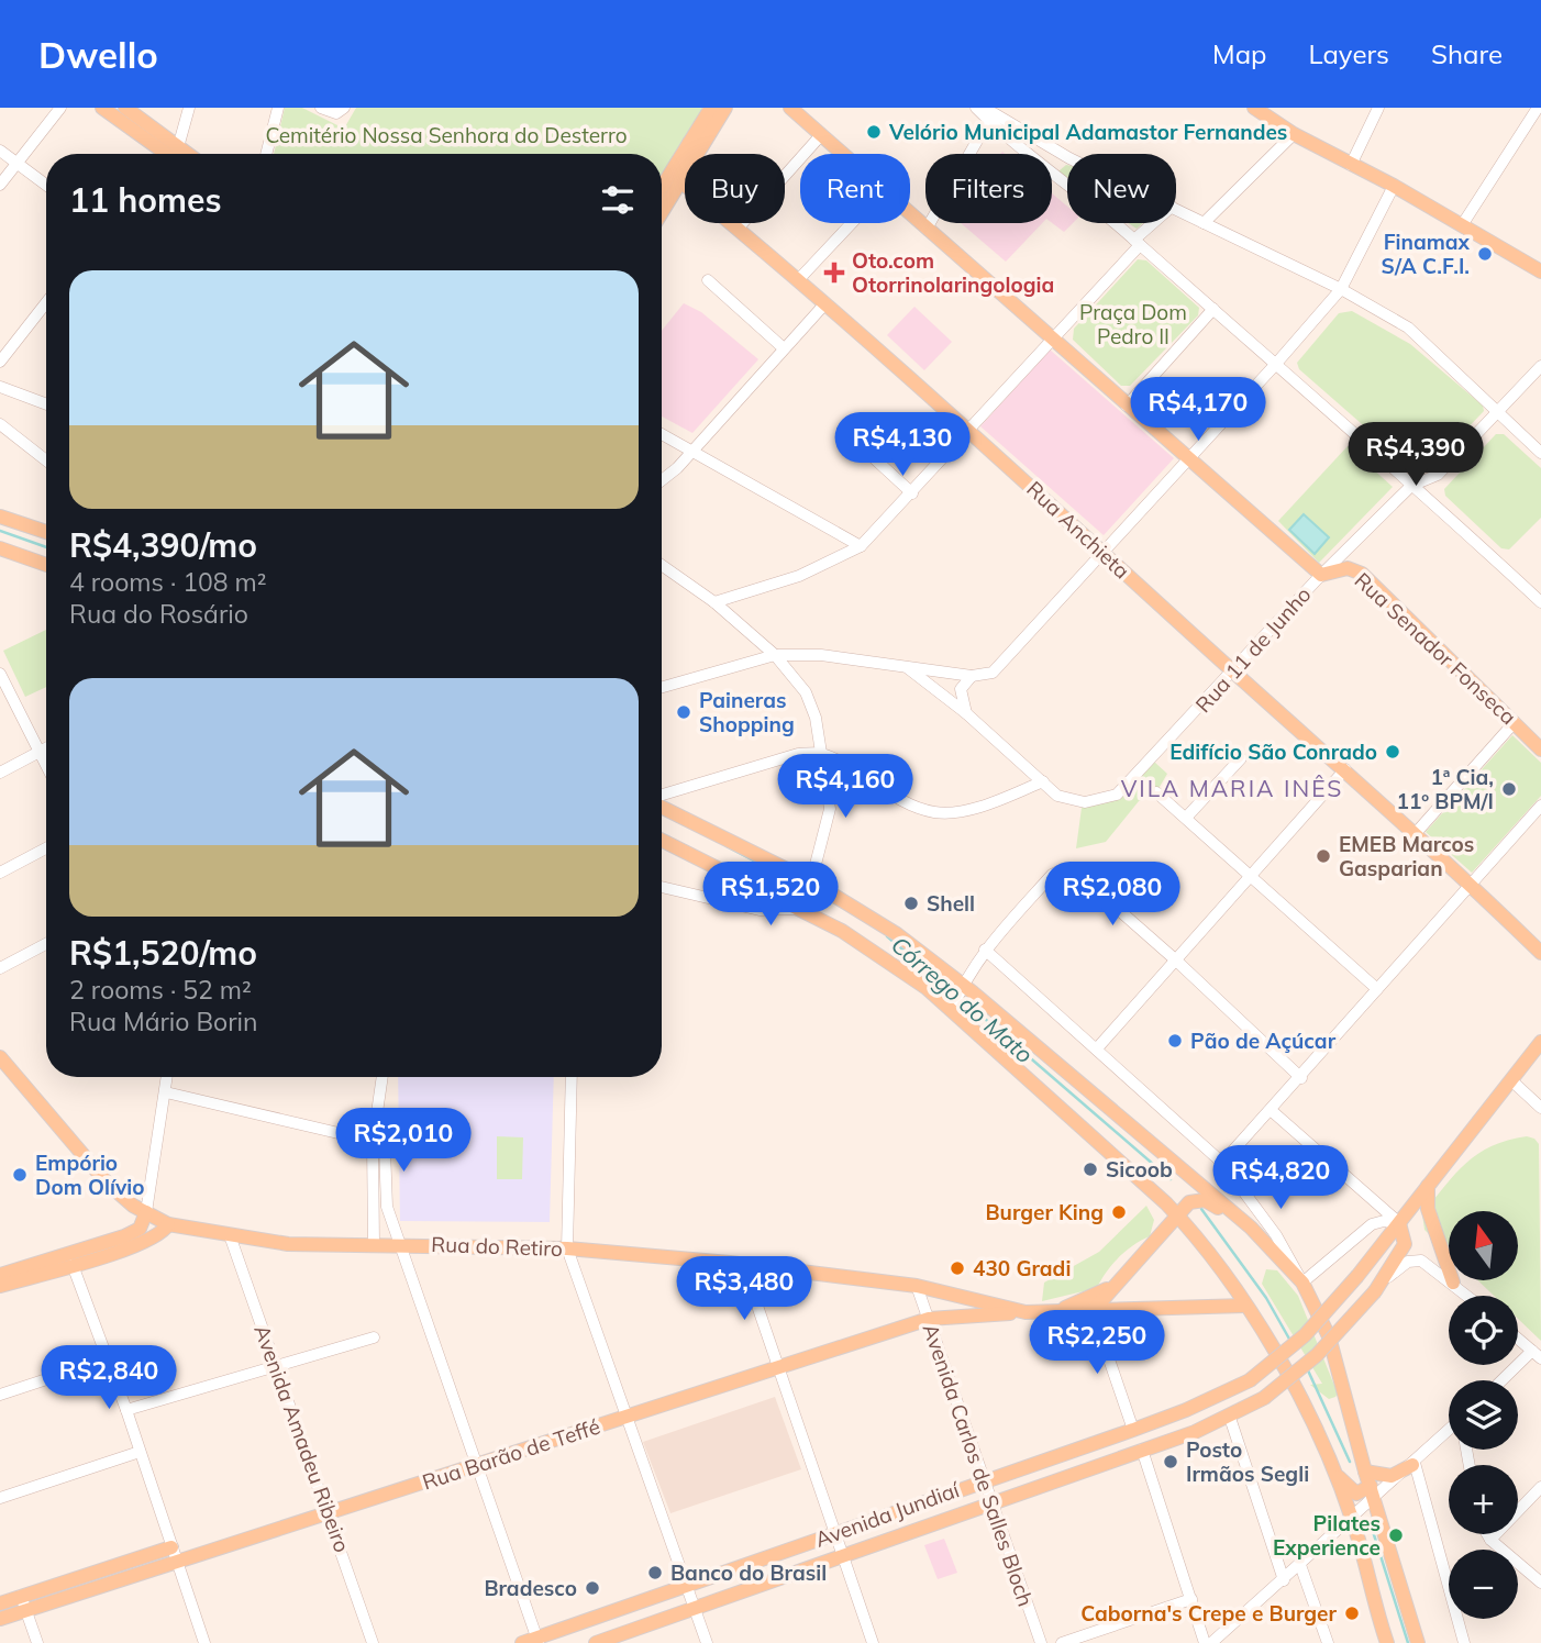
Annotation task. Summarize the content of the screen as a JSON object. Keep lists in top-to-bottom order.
{
  "streets": {
    "main road": [
      "Rua Anchieta",
      "Rua Senador Fonseca",
      "Rua do Retiro",
      "Rua Barão de Teffé",
      "Avenida Jundiaí"
    ],
    "street": ["Rua 11 de Junho", "Avenida Amadeu Ribeiro", "Avenida Carlos de Salles Bloch"]
  },
  "crossings": [
    ["Rua Anchieta", "Rua 11 de Junho"],
    ["Rua Senador Fonseca", "Rua 11 de Junho"],
    ["Rua do Retiro", "Avenida Amadeu Ribeiro"],
    ["Rua do Retiro", "Rua Barão de Teffé"],
    ["Rua do Retiro", "Avenida Carlos de Salles Bloch"],
    ["Avenida Amadeu Ribeiro", "Rua Barão de Teffé"],
    ["Rua Barão de Teffé", "Avenida Carlos de Salles Bloch"],
    ["Avenida Carlos de Salles Bloch", "Avenida Jundiaí"]
  ],
  "districts": ["VILA MARIA INÊS"],
  "water": ["Córrego do Mato"],
  "parks": ["Cemitério Nossa Senhora do Desterro", "Praça Dom Pedro II"],
  "places": {
    "other": [
      "Velório Municipal Adamastor Fernandes",
      "Finamax S/A C.F.I.",
      "Paineras Shopping",
      "Edifício São Conrado",
      "1ª Cia, 11º BPM/I",
      "EMEB Marcos Gasparian",
      "Shell",
      "Pão de Açúcar",
      "Sicoob",
      "Empório Dom Olívio",
      "Burger King",
      "430 Gradi",
      "Posto Irmãos Segli",
      "Pilates Experience",
      "Banco do Brasil",
      "Bradesco",
      "Caborna's Crepe e Burger"
    ],
    "health": ["Oto.com Otorrinolaringologia"]
  },
  "north": "top",
  "page": {
    "header": "Dwello",
    "nav": ["Map", "Layers", "Share"],
    "chip": [
      "Buy",
      "Rent",
      "Filters",
      "New"
    ],
    "heading": "11 homes",
    "list": [
      {
        "name": "R$4,390/mo",
        "note": "4 rooms · 108 m² · Rua do Rosário"
      },
      {
        "name": "R$1,520/mo",
        "note": "2 rooms · 52 m² · Rua Mário Borin"
      }
    ],
    "price": [
      "R$4,170",
      "R$4,130",
      "R$4,390",
      "R$4,160",
      "R$1,520",
      "R$2,080",
      "R$2,010",
      "R$4,820",
      "R$3,480",
      "R$2,250",
      "R$2,840"
    ],
    "map_buttons": ["+", "−"]
  }
}
